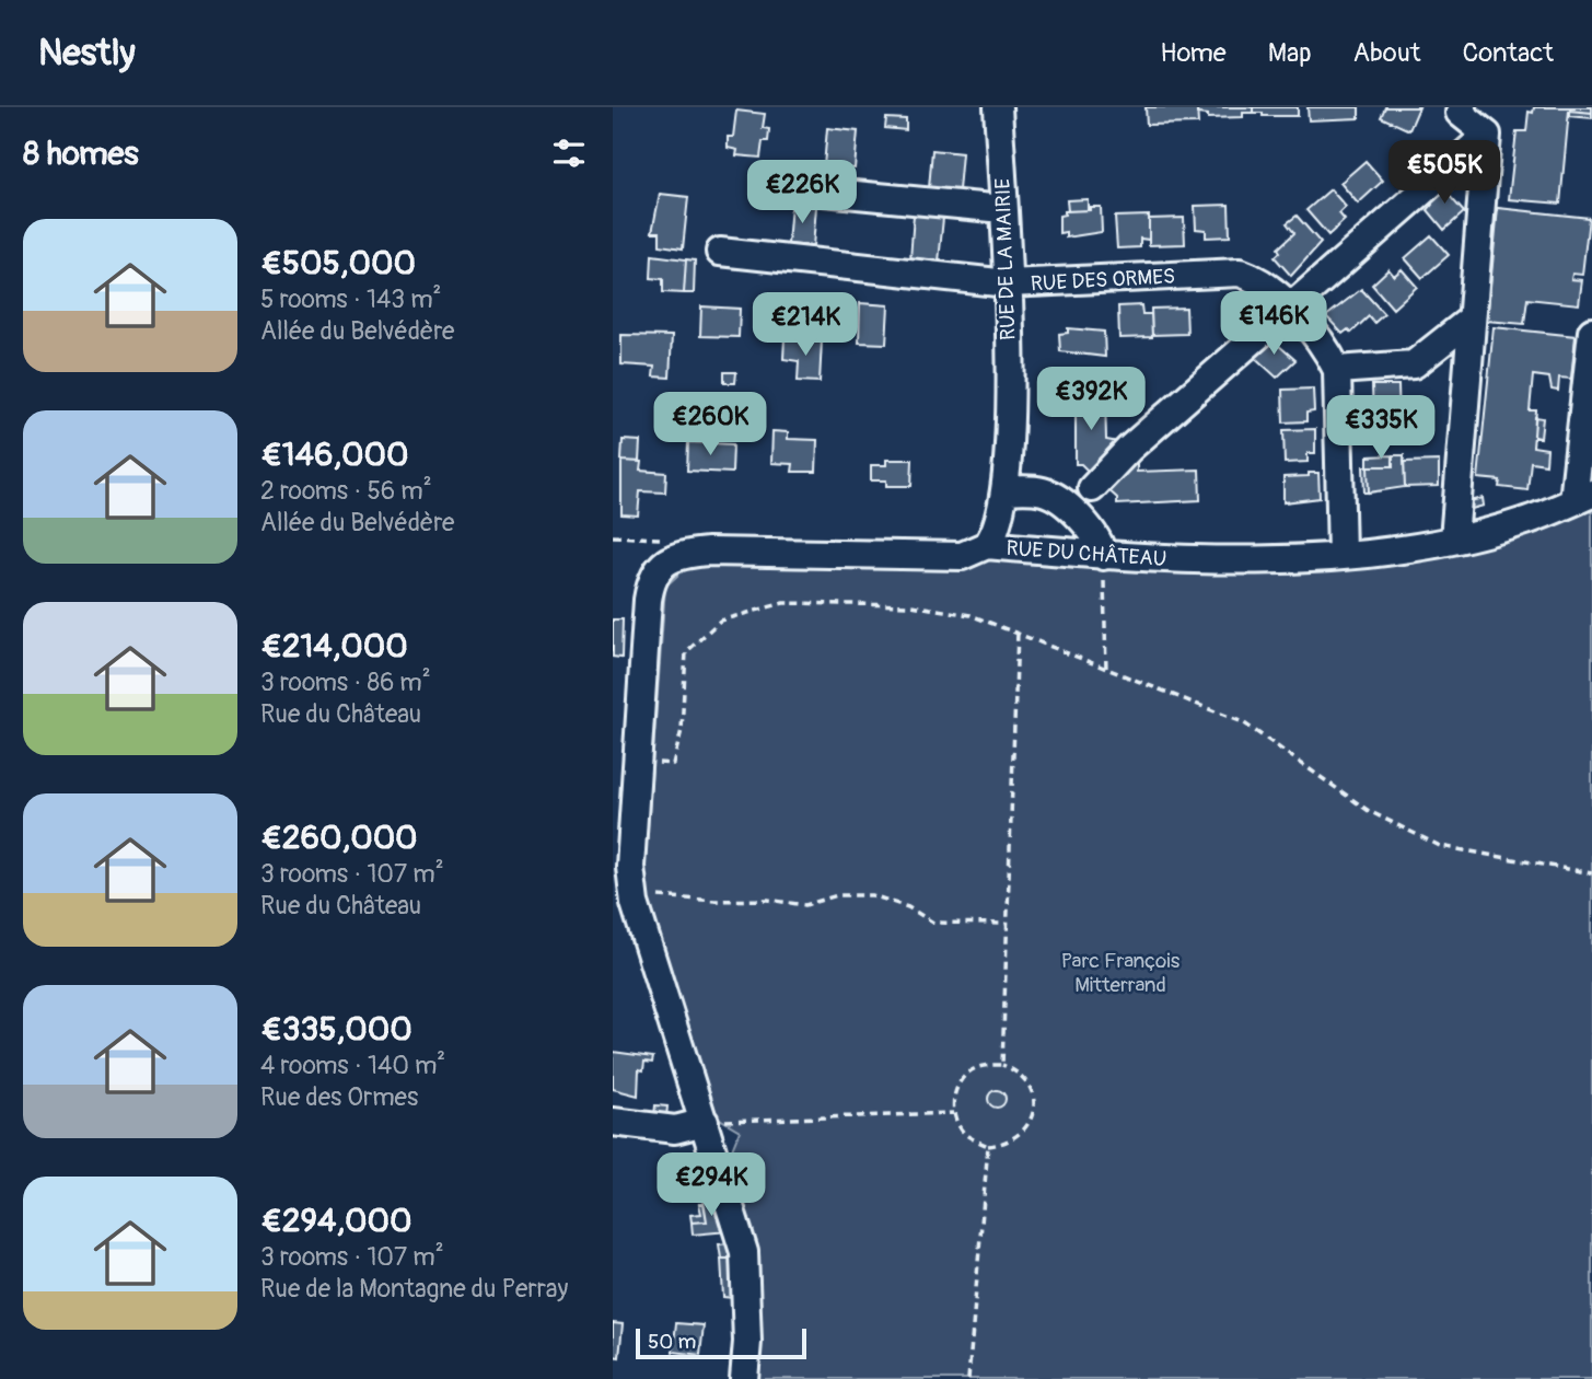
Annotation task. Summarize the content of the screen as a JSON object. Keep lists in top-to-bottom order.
{
  "streets": {
    "street": ["RUE DE LA MAIRIE", "RUE DES ORMES", "RUE DU CHÂTEAU"]
  },
  "crossings": [
    ["RUE DE LA MAIRIE", "RUE DES ORMES"],
    ["RUE DE LA MAIRIE", "RUE DU CHÂTEAU"]
  ],
  "parks": ["Parc François Mitterrand"],
  "scale_bar": "50 m",
  "page": {
    "header": "Nestly",
    "nav": [
      "Home",
      "Map",
      "About",
      "Contact"
    ],
    "heading": "8 homes",
    "price": [
      "€505K",
      "€226K",
      "€146K",
      "€214K",
      "€392K",
      "€260K",
      "€335K",
      "€294K"
    ],
    "list": [
      {
        "name": "€505,000",
        "note": "5 rooms · 143 m² · Allée du Belvédère"
      },
      {
        "name": "€146,000",
        "note": "2 rooms · 56 m² · Allée du Belvédère"
      },
      {
        "name": "€214,000",
        "note": "3 rooms · 86 m² · Rue du Château"
      },
      {
        "name": "€260,000",
        "note": "3 rooms · 107 m² · Rue du Château"
      },
      {
        "name": "€335,000",
        "note": "4 rooms · 140 m² · Rue des Ormes"
      },
      {
        "name": "€294,000",
        "note": "3 rooms · 107 m² · Rue de la Montagne du Perray"
      }
    ],
    "scale": "50 m"
  }
}
